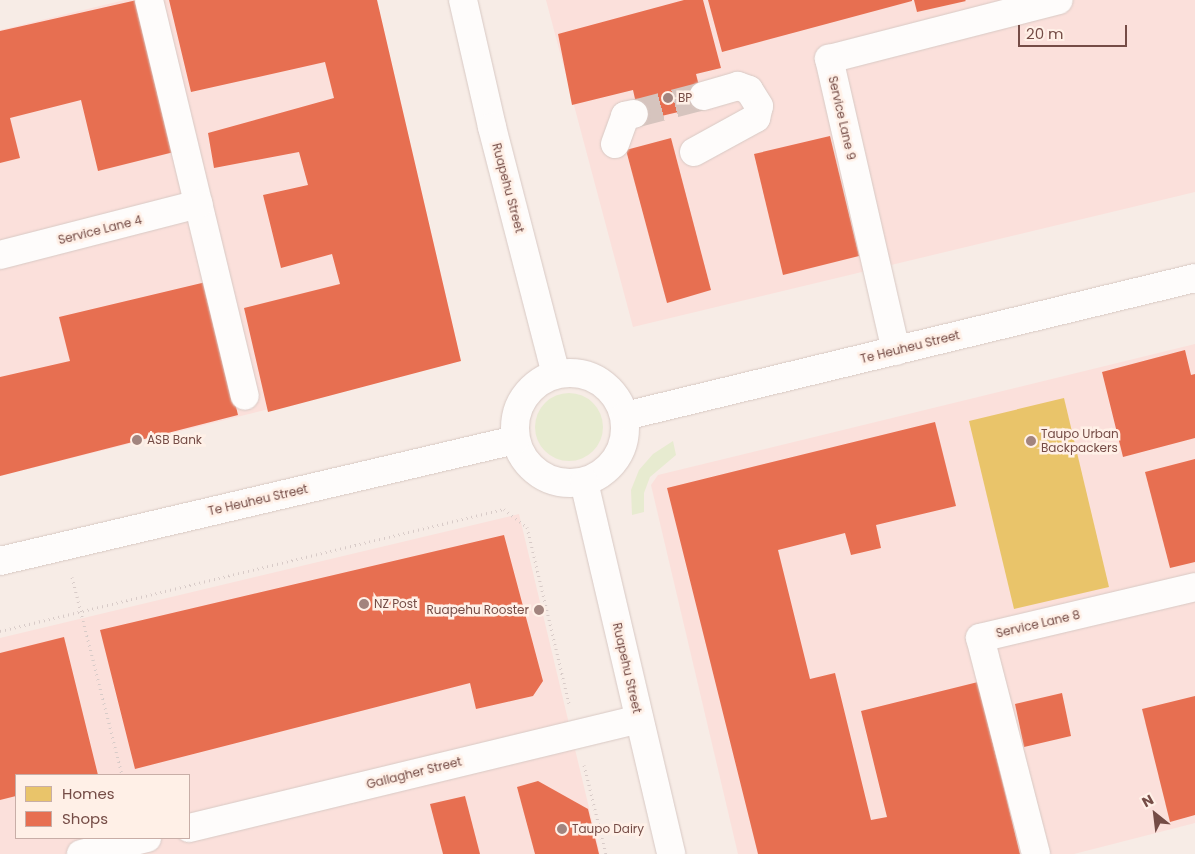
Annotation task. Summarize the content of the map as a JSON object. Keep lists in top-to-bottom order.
{
  "streets": {
    "street": [
      "Service Lane 9",
      "Ruapehu Street",
      "Service Lane 4",
      "Te Heuheu Street",
      "Service Lane 8",
      "Gallagher Street"
    ]
  },
  "crossings": [
    ["Service Lane 9", "Te Heuheu Street"],
    ["Ruapehu Street", "Te Heuheu Street"],
    ["Ruapehu Street", "Gallagher Street"]
  ],
  "places": [
    "BP",
    "ASB Bank",
    "Taupo Urban Backpackers",
    "NZ Post",
    "Ruapehu Rooster",
    "Taupo Dairy"
  ],
  "legend": ["Homes", "Shops"],
  "scale_bar": "20 m",
  "north": "top left"
}
